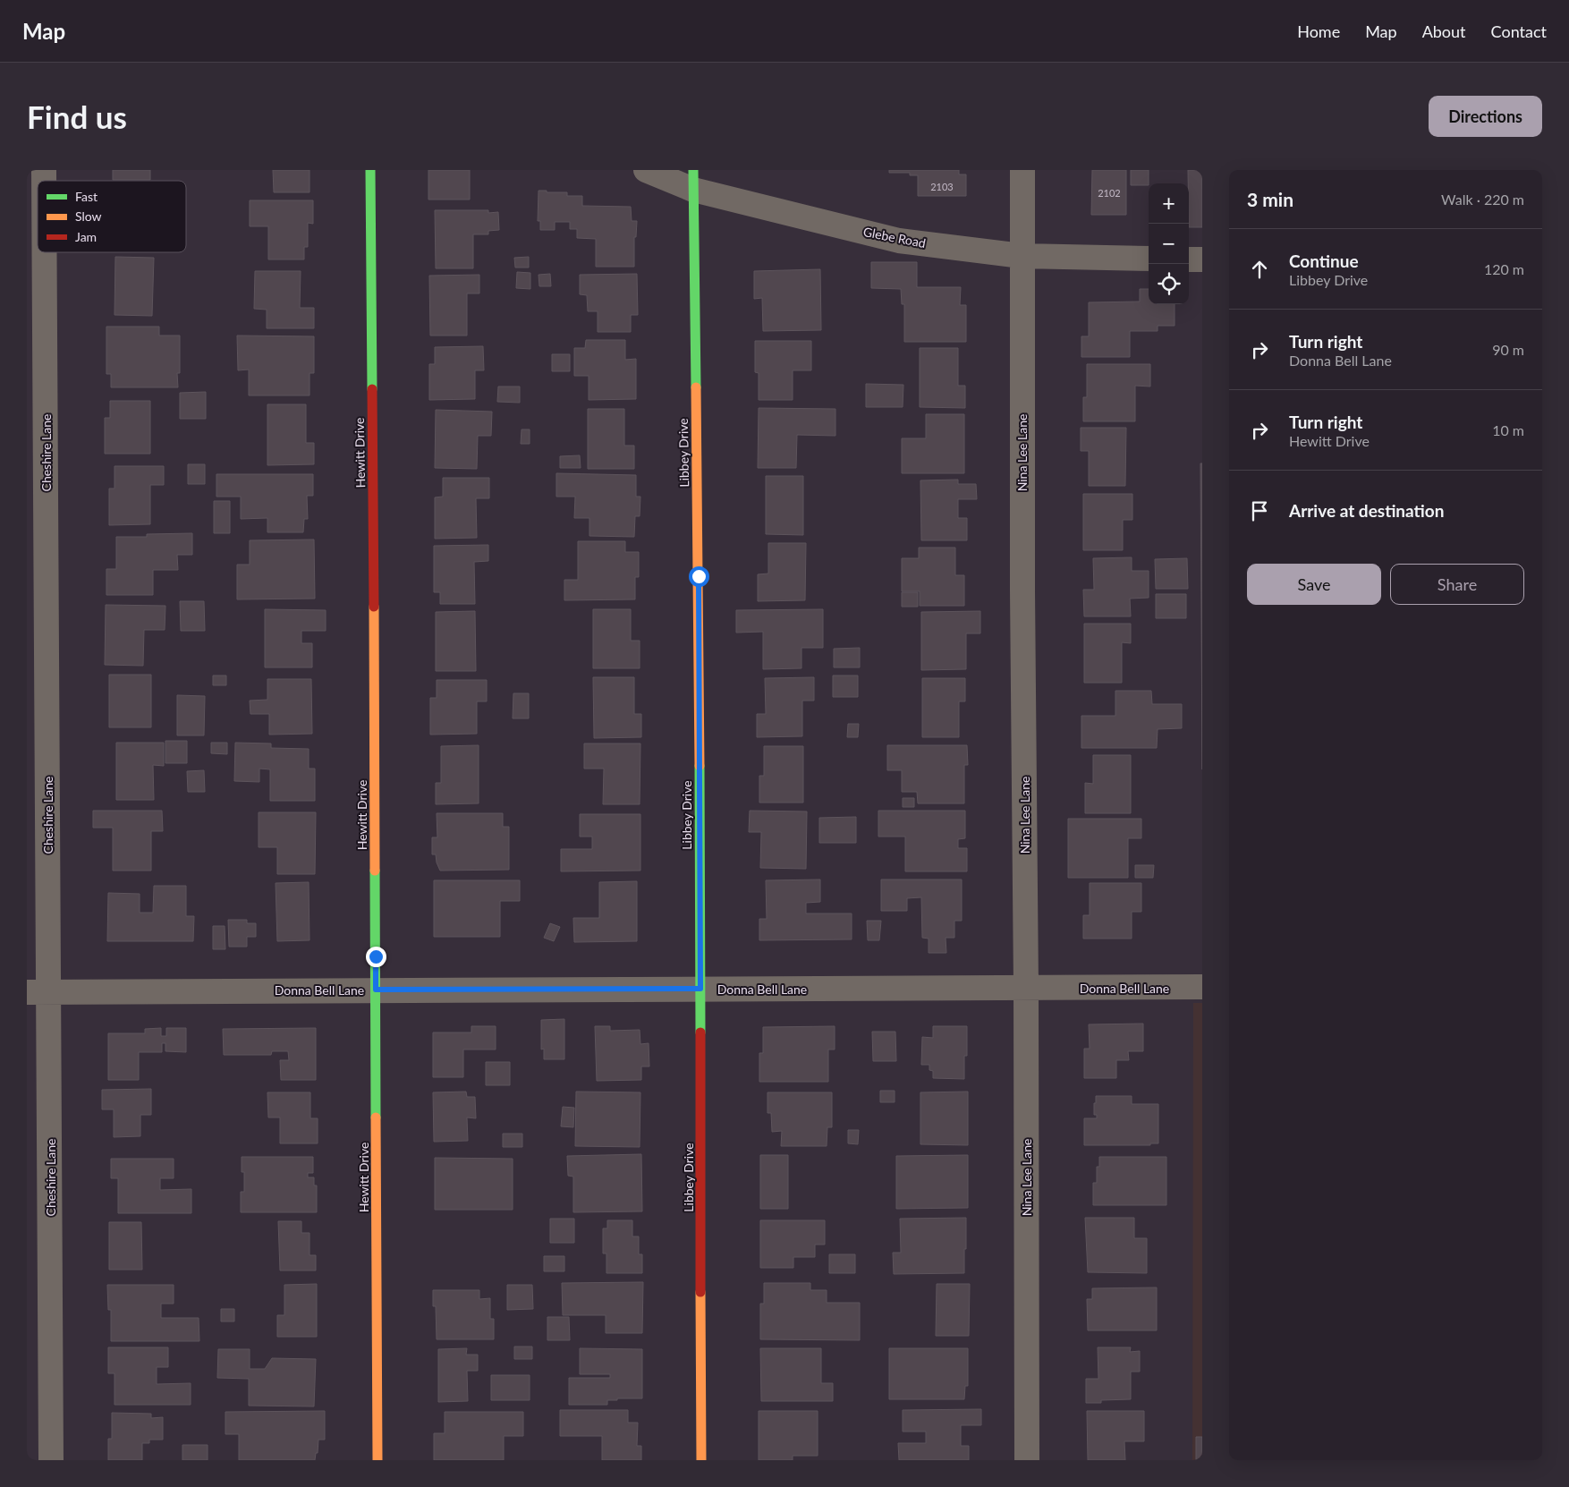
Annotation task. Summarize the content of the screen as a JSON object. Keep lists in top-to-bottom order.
{
  "streets": {
    "street": [
      "Glebe Road",
      "Cheshire Lane",
      "Hewitt Drive",
      "Libbey Drive",
      "Nina Lee Lane",
      "Donna Bell Lane"
    ]
  },
  "crossings": [
    ["Glebe Road", "Libbey Drive"],
    ["Glebe Road", "Nina Lee Lane"],
    ["Cheshire Lane", "Donna Bell Lane"],
    ["Hewitt Drive", "Donna Bell Lane"],
    ["Libbey Drive", "Donna Bell Lane"],
    ["Nina Lee Lane", "Donna Bell Lane"]
  ],
  "house_numbers": ["2103", "2102"],
  "legend": ["Fast", "Slow", "Jam"],
  "page": {
    "header": "Map",
    "nav": [
      "Home",
      "Map",
      "About",
      "Contact"
    ],
    "buttons": [
      "Directions",
      ["Save", "Share"]
    ],
    "title": "Find us",
    "heading": ["3 min", "Walk · 220 m"],
    "map_buttons": ["+", "−"],
    "list": [
      ["Continue", "Libbey Drive", "120 m"],
      ["Turn right", "Donna Bell Lane", "90 m"],
      ["Turn right", "Hewitt Drive", "10 m"],
      "Arrive at destination"
    ]
  }
}
